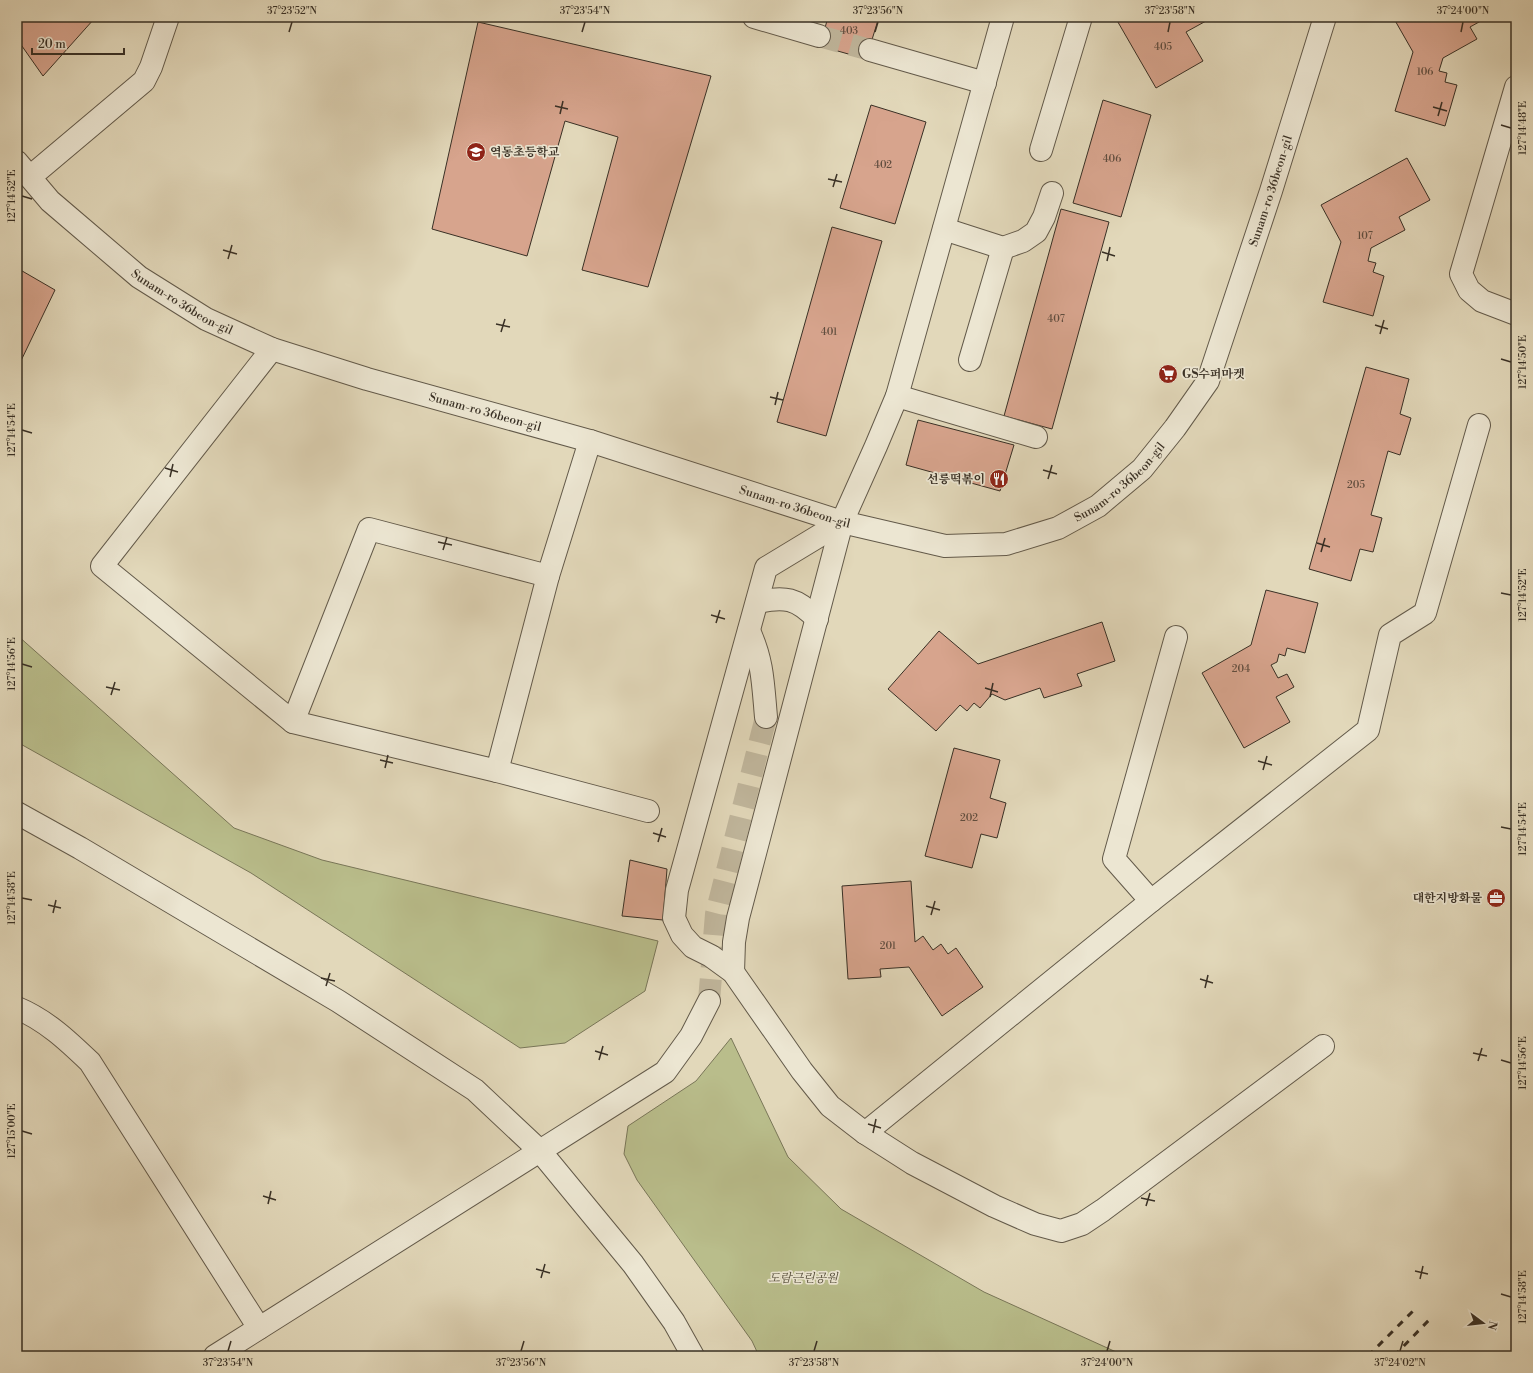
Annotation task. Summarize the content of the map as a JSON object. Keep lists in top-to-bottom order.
{
  "streets": {
    "street": ["Sunam-ro 36beon-gil"]
  },
  "parks": ["도람근린공원"],
  "places": {
    "school or university": ["역동초등학교"],
    "supermarket": ["GS수퍼마켓"],
    "restaurant": ["선릉떡볶이"],
    "office": ["대한지방화물"]
  },
  "house_numbers": [
    "403",
    "405",
    "106",
    "406",
    "402",
    "107",
    "407",
    "401",
    "205",
    "204",
    "202",
    "201"
  ],
  "scale_bar": "20 m",
  "north": "right",
  "coordinates": [
    "37°23'52\"N",
    "37°23'54\"N",
    "37°23'56\"N",
    "37°23'58\"N",
    "37°24'00\"N",
    "127°14'48\"E",
    "127°14'52\"E",
    "127°14'50\"E",
    "127°14'54\"E",
    "127°14'56\"E",
    "127°14'58\"E",
    "127°15'00\"E",
    "37°24'02\"N"
  ]
}
